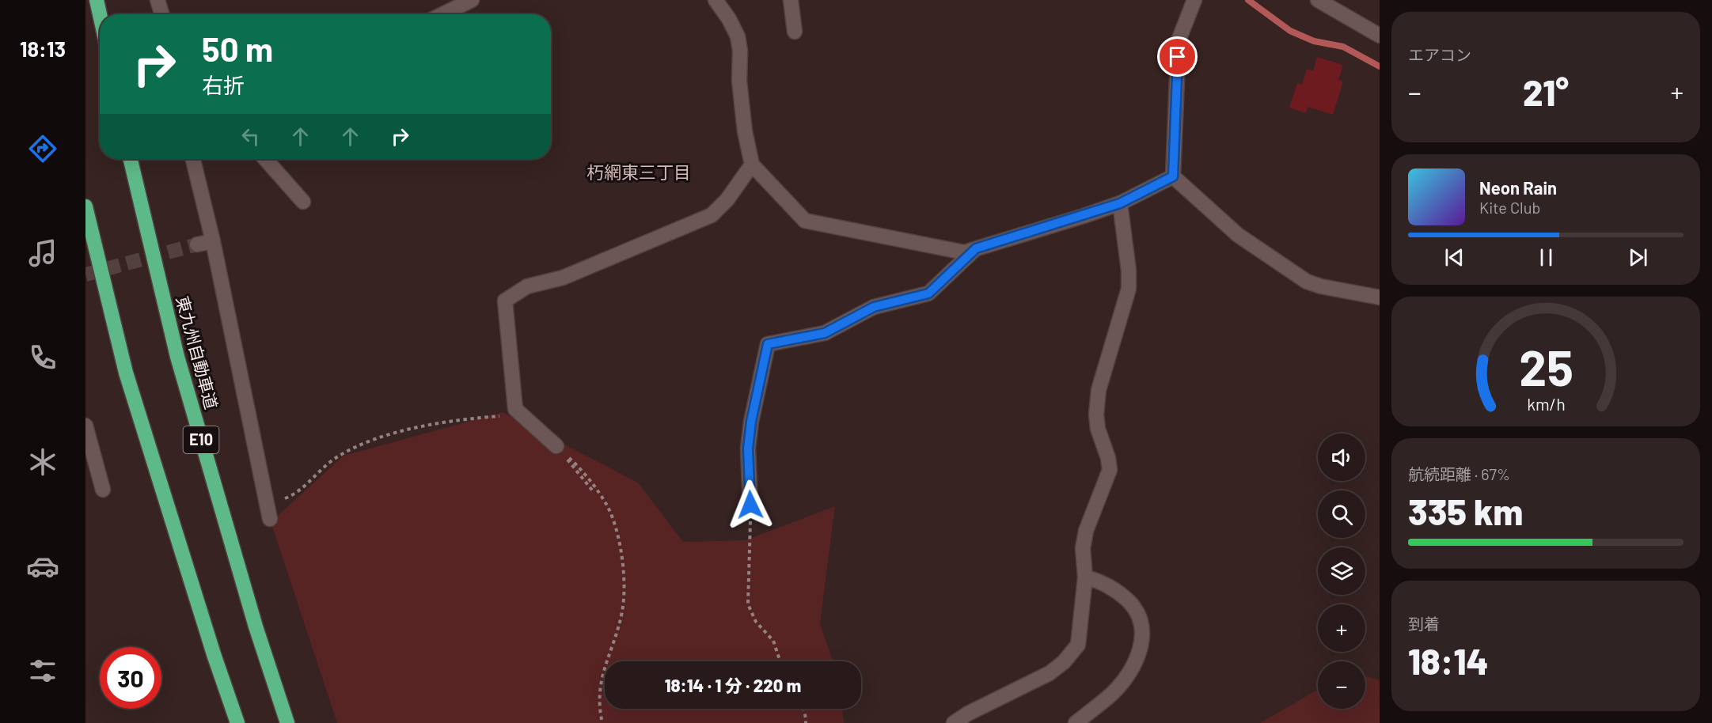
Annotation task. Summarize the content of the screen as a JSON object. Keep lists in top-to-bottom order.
{
  "streets": {
    "highway": ["東九州自動車道", "E10"]
  },
  "districts": ["朽網東三丁目"],
  "page": {
    "tabs": "18:13",
    "tile": [
      "エアコン",
      ["航続距離 · 67%", "335 km"],
      ["到着", "18:14"]
    ],
    "turn": ["50 m", "右折"],
    "heat": ["−", "21°", "+"],
    "song": ["Neon Rain", "Kite Club"],
    "map_buttons": ["+", "−"],
    "limit": "30",
    "trip": "18:14 · 1 分 · 220 m",
    "gauge": ["25", "km/h"]
  }
}
